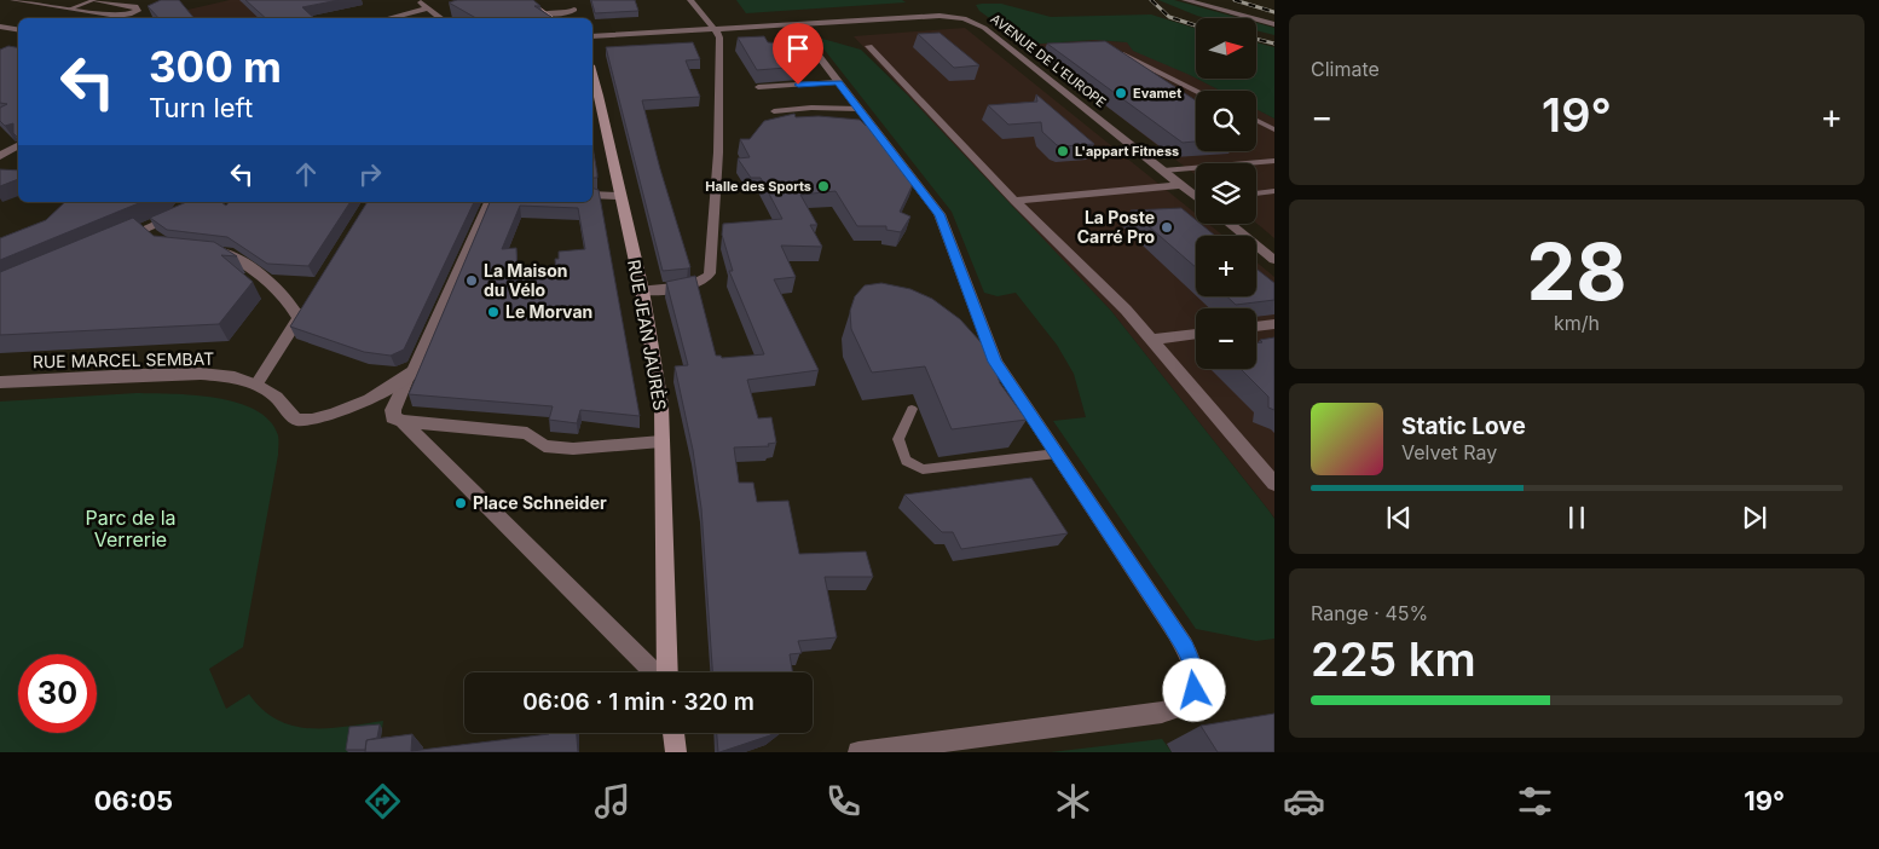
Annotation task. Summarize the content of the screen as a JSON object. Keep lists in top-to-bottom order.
{
  "streets": {
    "main road": ["RUE JEAN JAURÈS"],
    "street": ["AVENUE DE L'EUROPE", "RUE MARCEL SEMBAT"]
  },
  "parks": ["Parc de la Verrerie"],
  "places": [
    "Evamet",
    "L'appart Fitness",
    "Halle des Sports",
    "La Poste Carré Pro",
    "La Maison du Vélo",
    "Le Morvan",
    "Place Schneider"
  ],
  "north": "right",
  "page": {
    "tile": [
      "Climate",
      ["28", "km/h"],
      ["Range · 45%", "225 km"]
    ],
    "map_buttons": ["+", "−"],
    "turn": ["300 m", "Turn left"],
    "heat": ["−", "19°", "+"],
    "song": ["Static Love", "Velvet Ray"],
    "limit": "30",
    "trip": "06:06 · 1 min · 320 m",
    "tabs": ["06:05", "19°"]
  }
}
